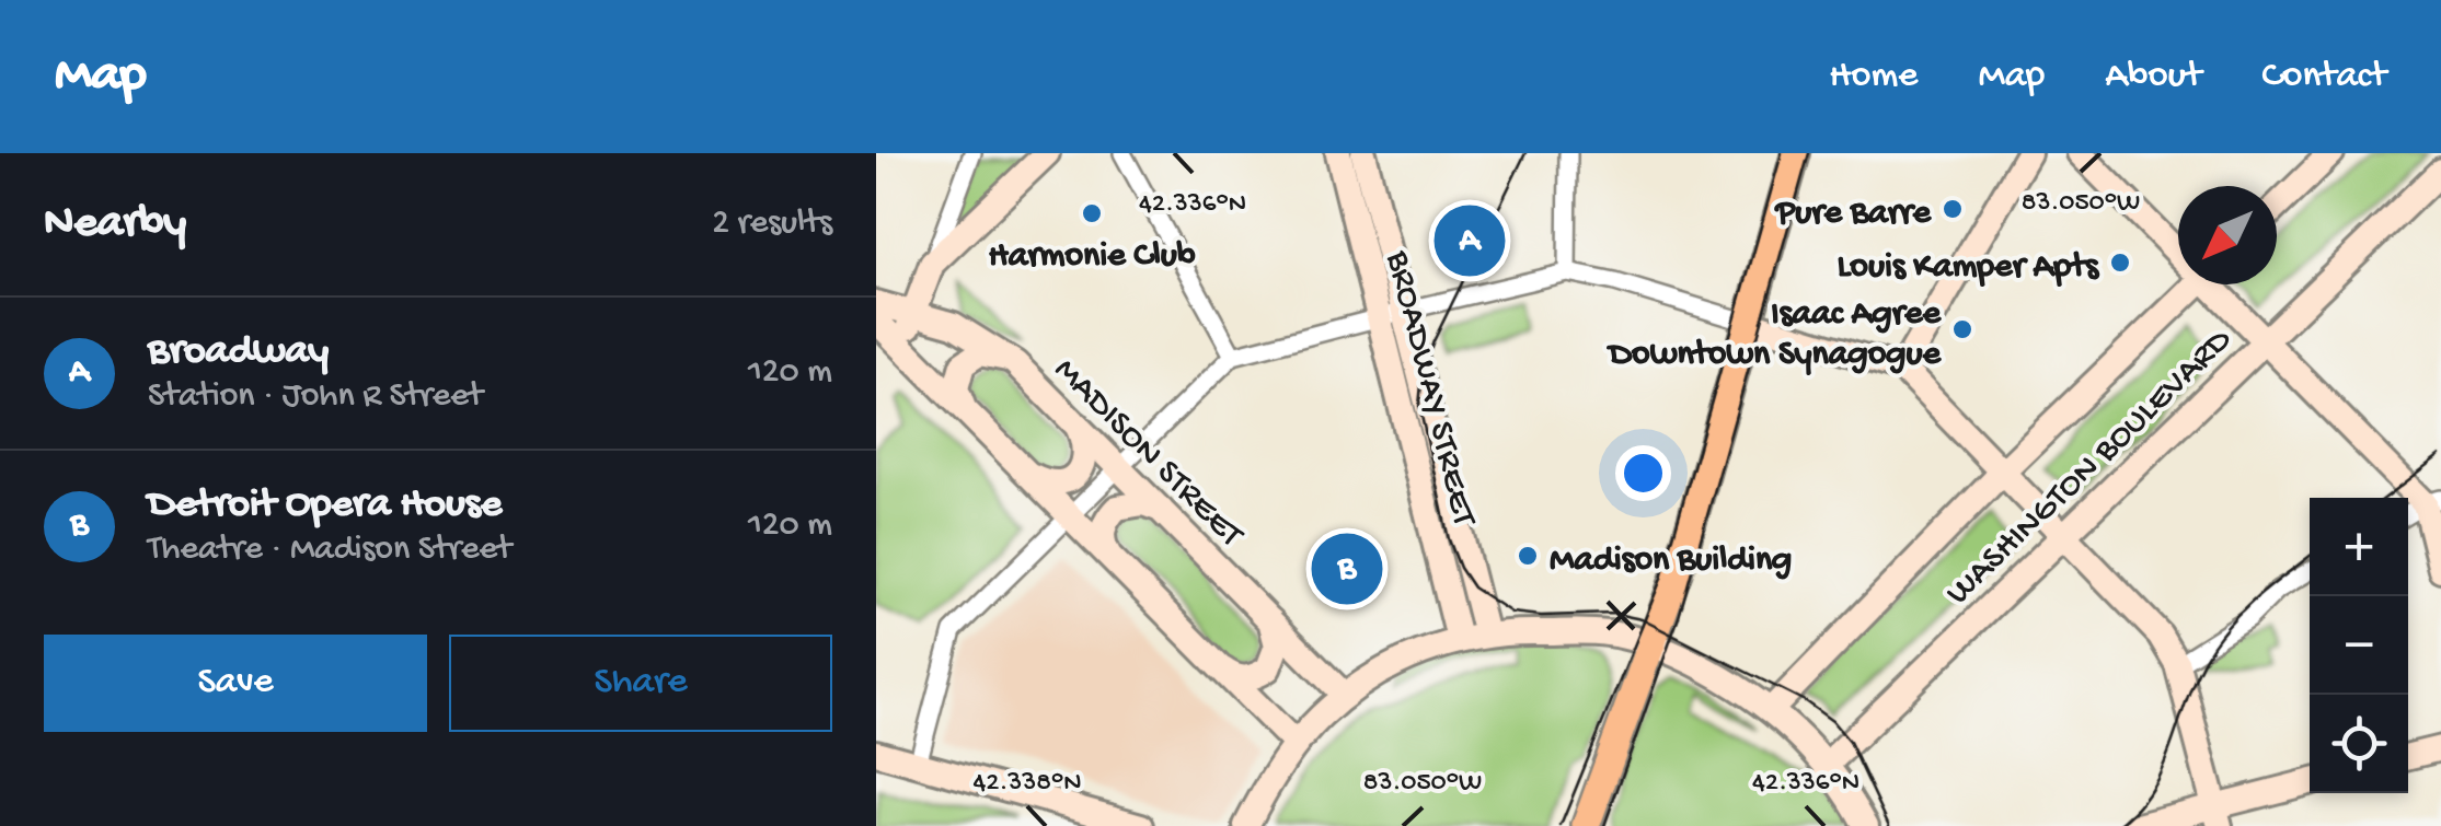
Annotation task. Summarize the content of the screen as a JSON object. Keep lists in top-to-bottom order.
{
  "streets": {
    "street": ["BROADWAY STREET", "MADISON STREET", "WASHINGTON BOULEVARD"]
  },
  "places": [
    "Pure Barre",
    "Harmonie Club",
    "Louis Kamper Apts",
    "Isaac Agree Downtown Synagogue",
    "Madison Building"
  ],
  "north": "bottom left",
  "page": {
    "header": "Map",
    "nav": [
      "Home",
      "Map",
      "About",
      "Contact"
    ],
    "heading": ["Nearby", "2 results"],
    "pins": ["A", "B"],
    "list": [
      {
        "mark": "A",
        "name": "Broadway",
        "note": "Station · John R Street",
        "value": "120 m"
      },
      {
        "mark": "B",
        "name": "Detroit Opera House",
        "note": "Theatre · Madison Street",
        "value": "120 m"
      }
    ],
    "map_buttons": ["+", "−"],
    "buttons": ["Save", "Share"]
  },
  "coordinates": ["83.050°W", "42.336°N", "42.338°N"]
}
